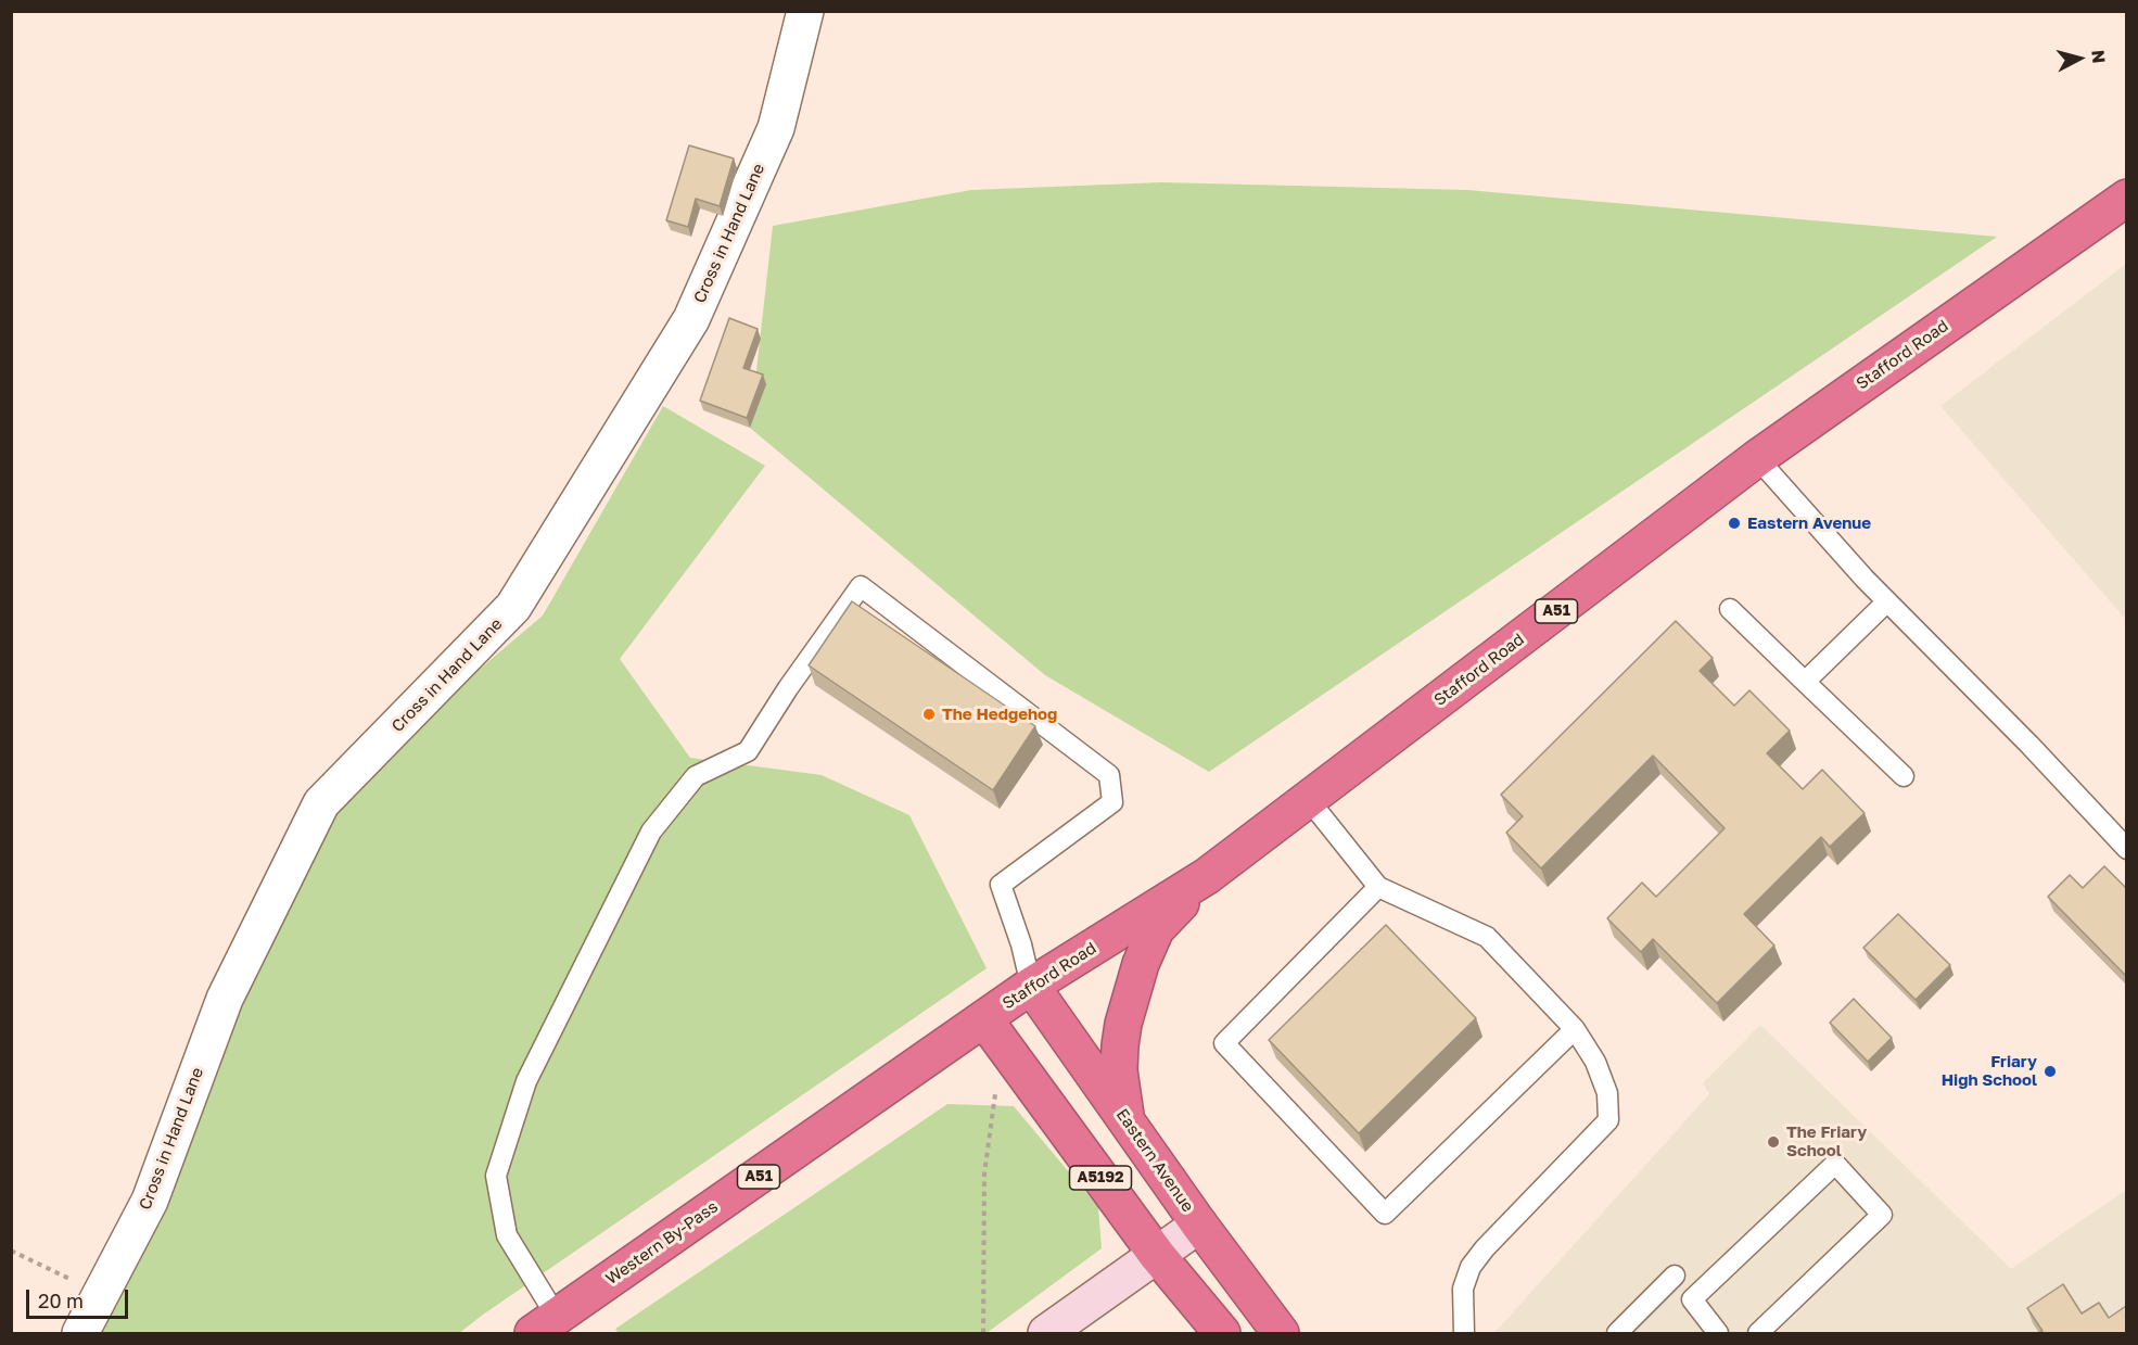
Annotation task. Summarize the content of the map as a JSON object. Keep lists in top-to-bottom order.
{
  "streets": {
    "highway": [
      "Stafford Road",
      "A51",
      "Eastern Avenue",
      "A5192",
      "Western By-Pass"
    ],
    "street": ["Cross in Hand Lane"]
  },
  "crossings": [
    ["Stafford Road", "Eastern Avenue"],
    ["Stafford Road", "A5192"],
    ["Stafford Road", "Western By-Pass"],
    ["A5192", "Western By-Pass"]
  ],
  "places": [
    "Eastern Avenue",
    "The Hedgehog",
    "Friary High School",
    "The Friary School"
  ],
  "scale_bar": "20 m",
  "north": "right"
}
